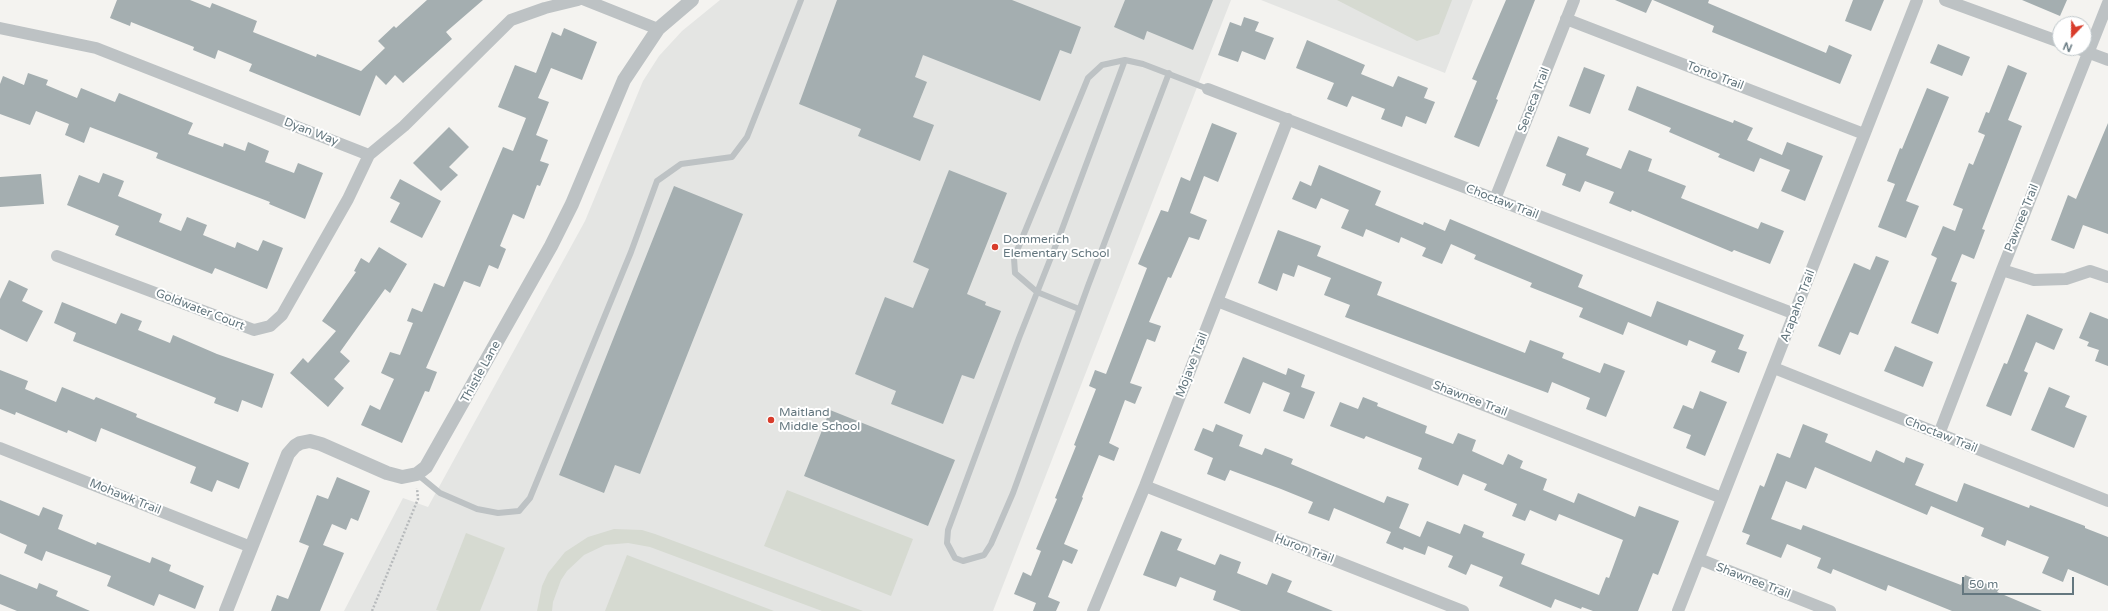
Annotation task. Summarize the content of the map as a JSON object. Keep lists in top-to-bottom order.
{
  "streets": {
    "street": [
      "Tonto Trail",
      "Seneca Trail",
      "Dyan Way",
      "Choctaw Trail",
      "Pawnee Trail",
      "Arapaho Trail",
      "Goldwater Court",
      "Mojave Trail",
      "Thistle Lane",
      "Shawnee Trail",
      "Mohawk Trail",
      "Huron Trail"
    ]
  },
  "crossings": [
    ["Tonto Trail", "Seneca Trail"],
    ["Tonto Trail", "Arapaho Trail"],
    ["Seneca Trail", "Choctaw Trail"],
    ["Dyan Way", "Goldwater Court"],
    ["Choctaw Trail", "Pawnee Trail"],
    ["Choctaw Trail", "Arapaho Trail"],
    ["Choctaw Trail", "Mojave Trail"],
    ["Arapaho Trail", "Shawnee Trail"],
    ["Mojave Trail", "Shawnee Trail"],
    ["Mojave Trail", "Huron Trail"]
  ],
  "places": ["Dommerich Elementary School", "Maitland Middle School"],
  "scale_bar": "50 m",
  "north": "bottom"
}
